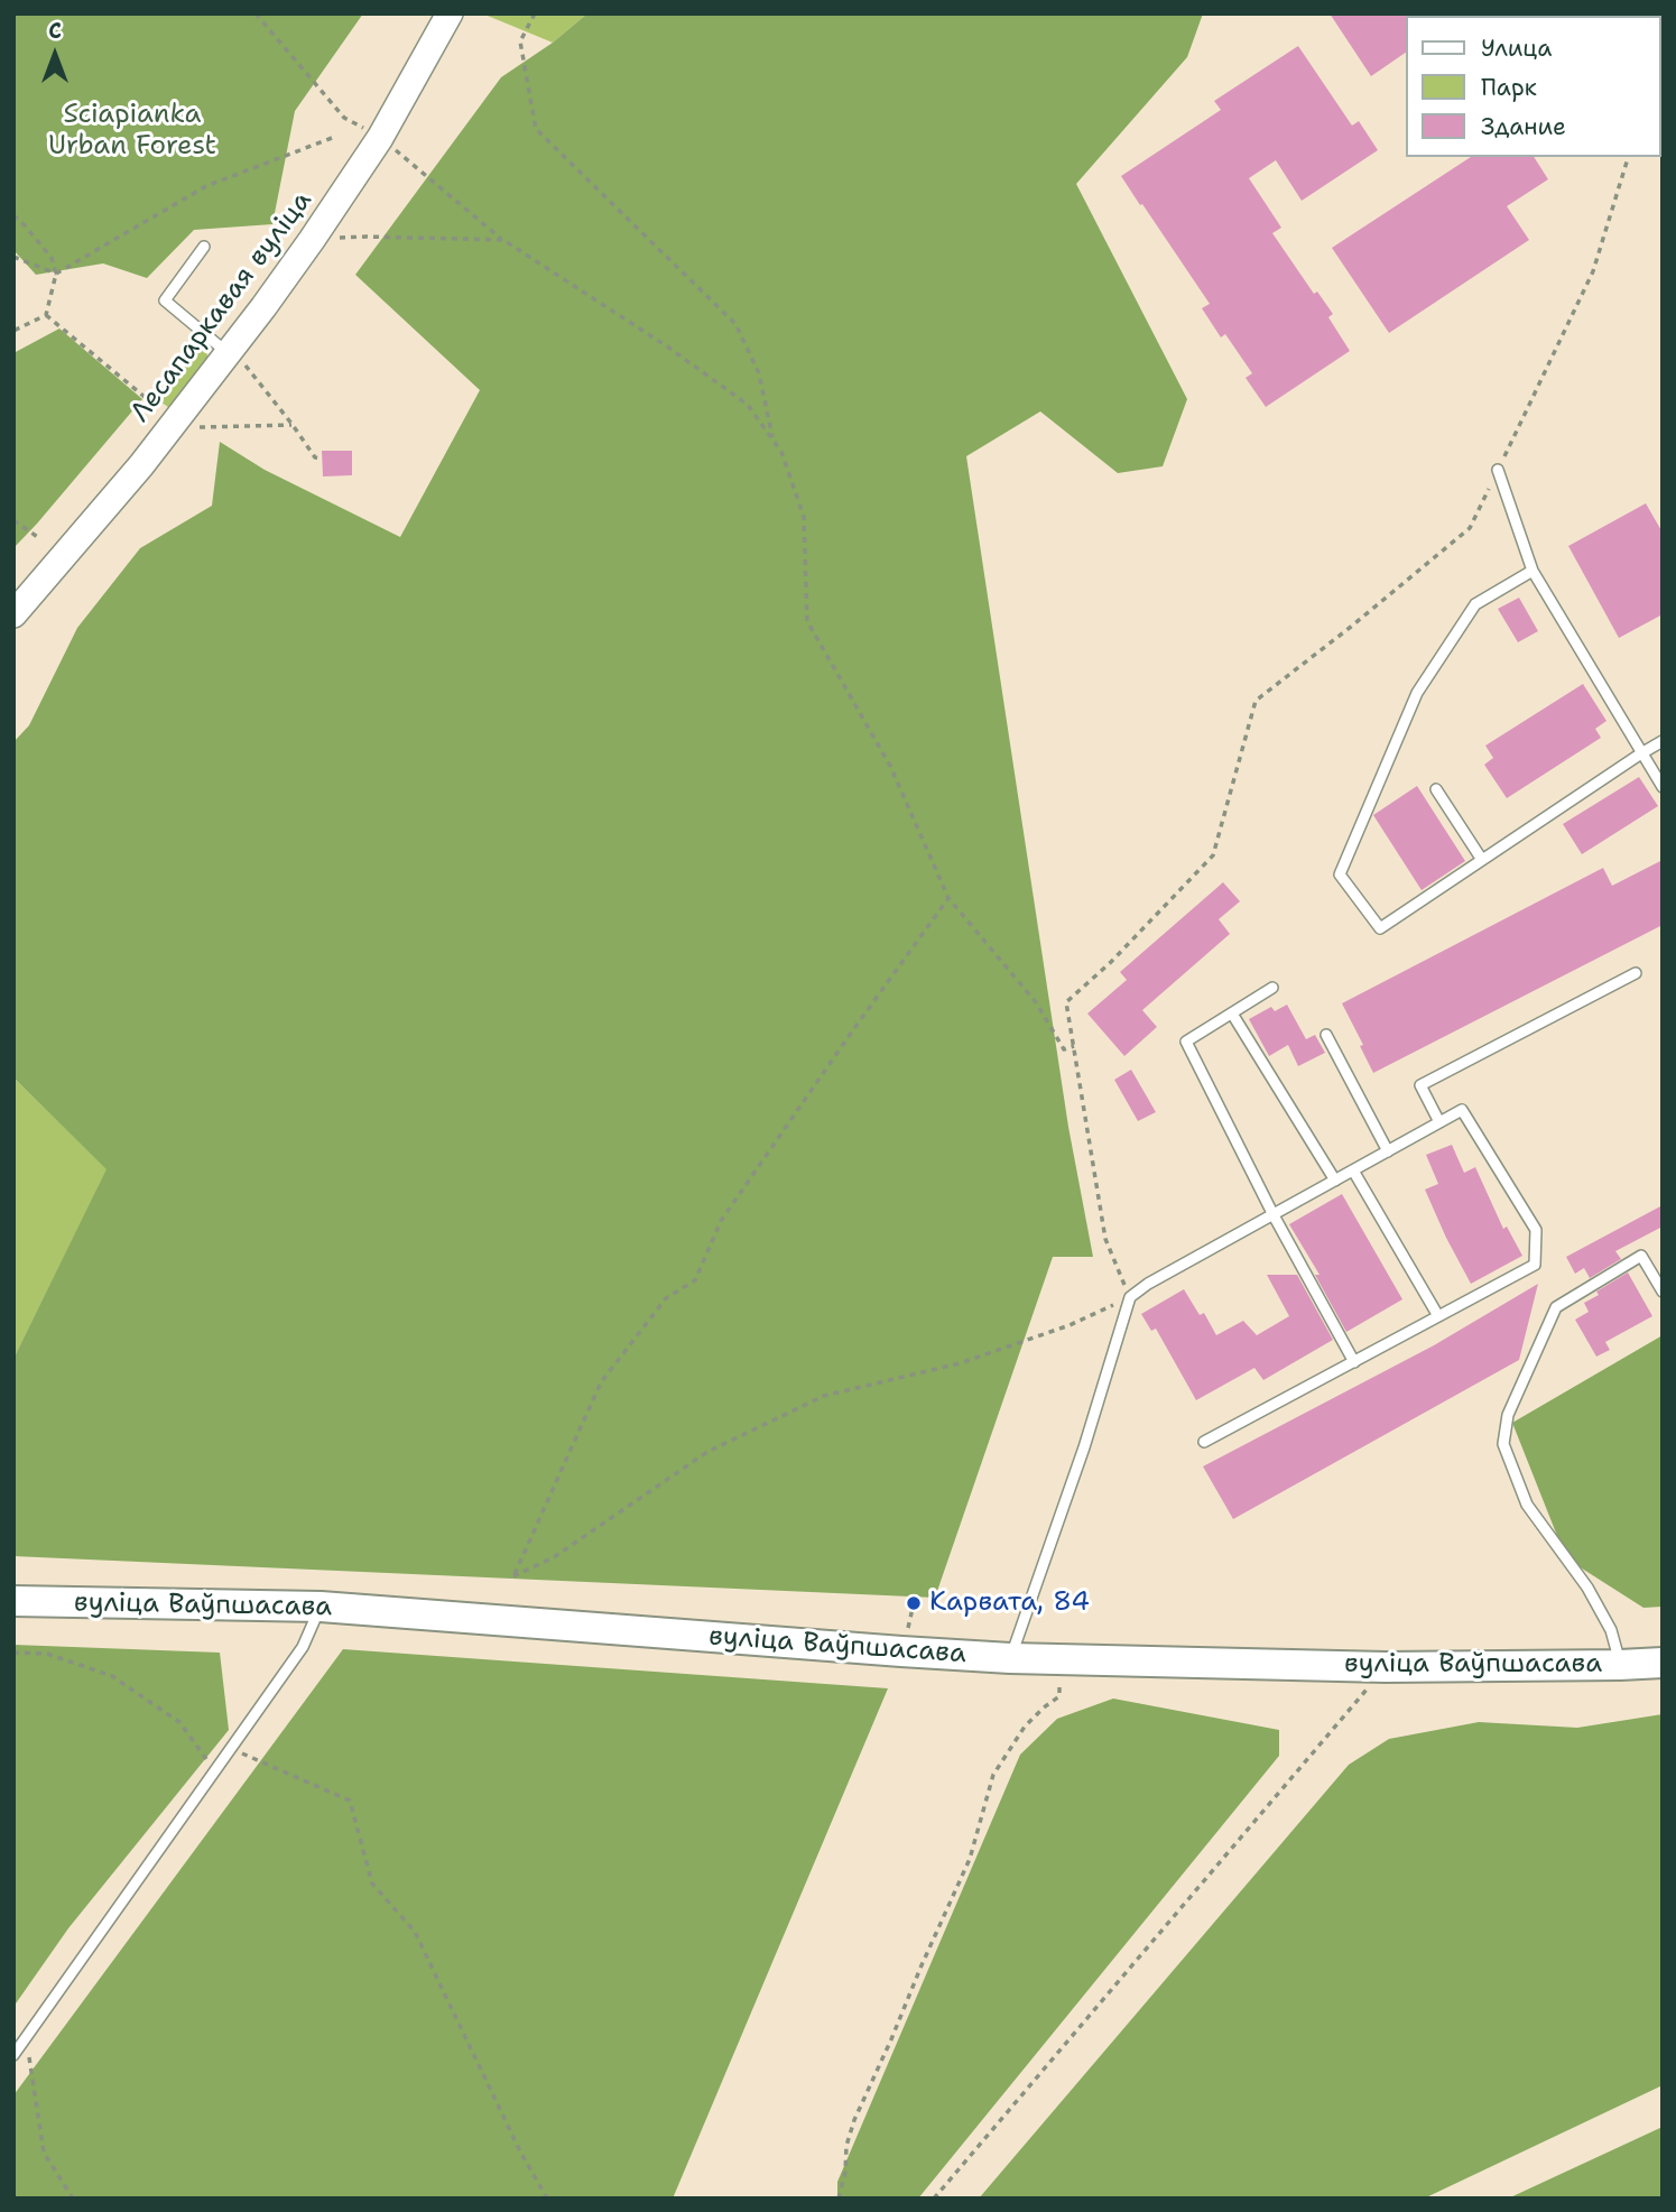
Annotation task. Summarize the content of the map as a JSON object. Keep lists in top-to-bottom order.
{
  "streets": {
    "main road": ["вуліца Ваўпшасава"],
    "street": ["Лесапаркавая вуліца"]
  },
  "parks": ["Sciapianka Urban Forest"],
  "places": ["Карвата, 84"],
  "legend": ["Улица", "Парк", "Здание"],
  "north": "top"
}
